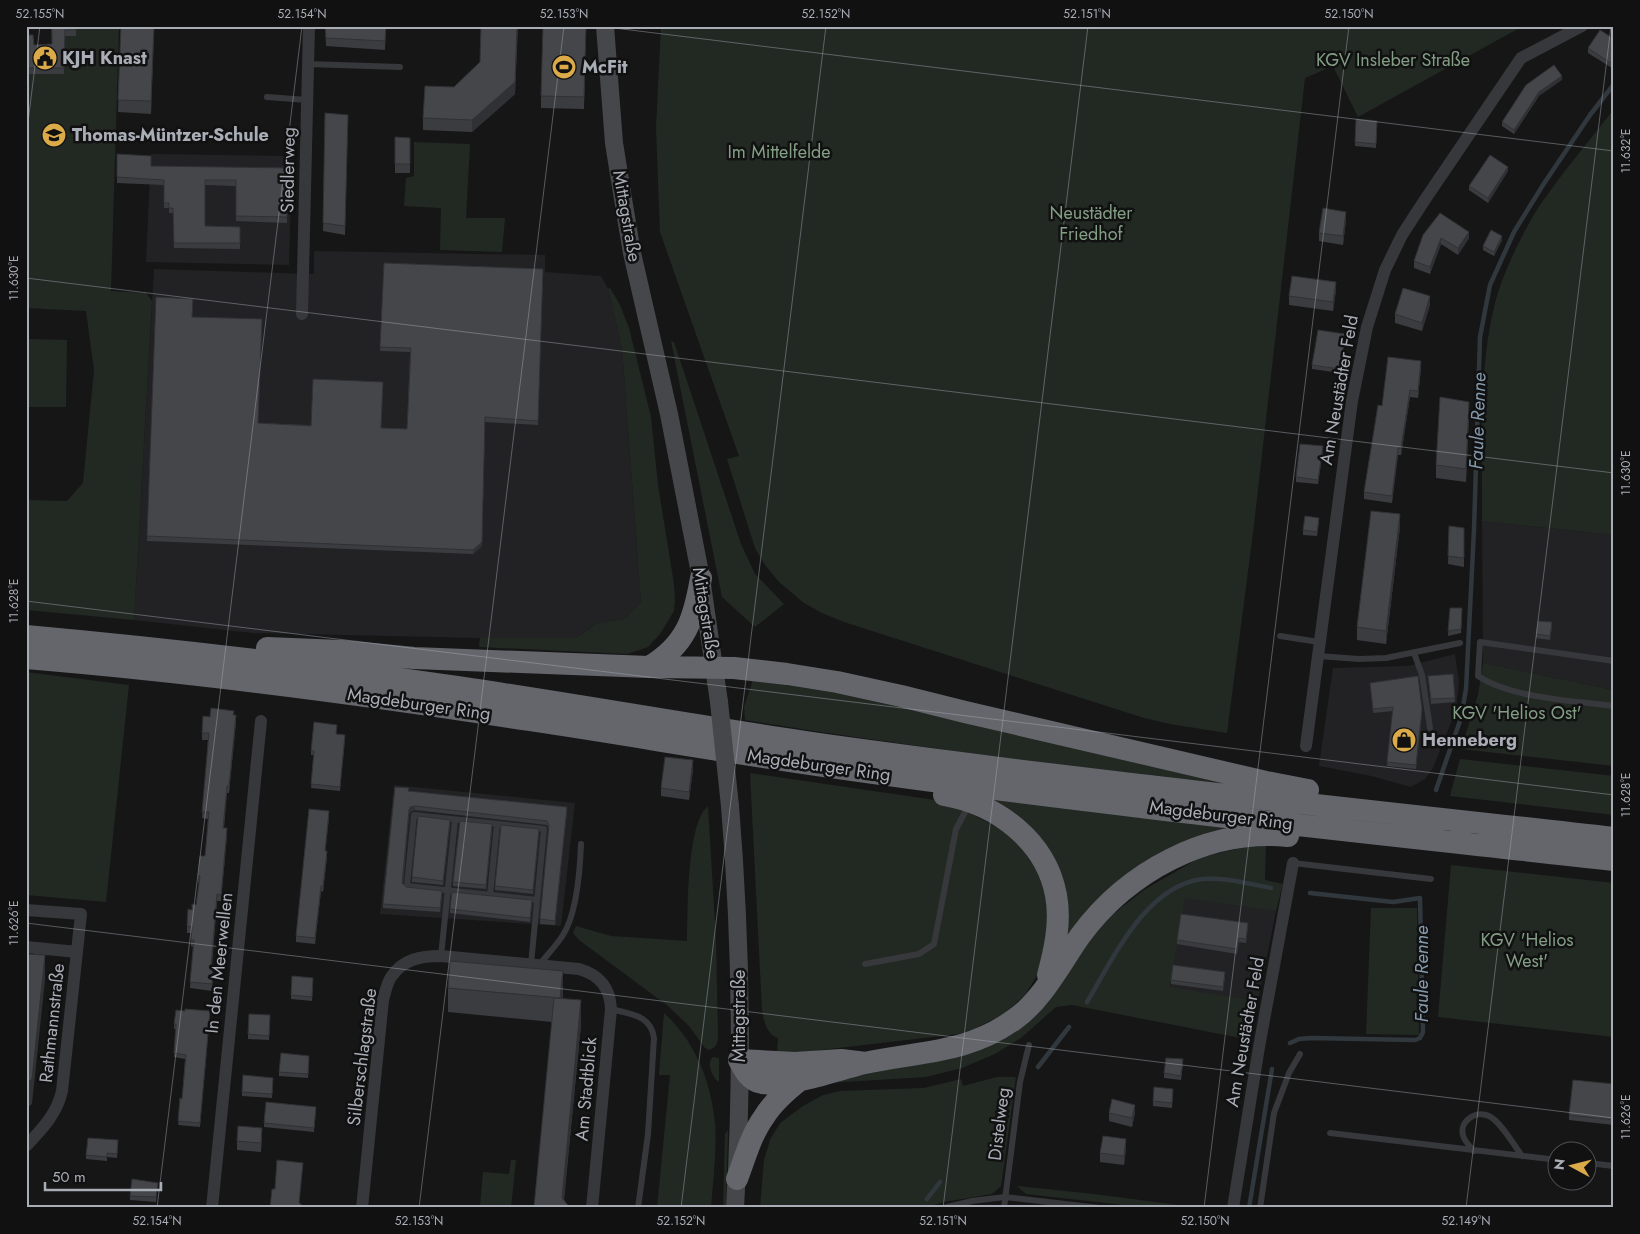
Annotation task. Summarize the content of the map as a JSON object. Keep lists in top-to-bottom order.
{
  "streets": {
    "highway": ["Magdeburger Ring"],
    "street": [
      "Siedlerweg",
      "Mittagstraße",
      "Am Neustädter Feld",
      "In den Meerwellen",
      "Rathmannstraße",
      "Silberschlagstraße",
      "Am Stadtblick"
    ],
    "lane": ["Distelweg"]
  },
  "crossings": [
    ["Silberschlagstraße", "Am Stadtblick"]
  ],
  "water": ["Faule Renne"],
  "parks": [
    "KGV Insleber Straße",
    "Im Mittelfelde",
    "Neustädter Friedhof",
    "KGV 'Helios Ost'",
    "KGV 'Helios West'"
  ],
  "places": {
    "public building": ["KJH Knast"],
    "sports": ["McFit"],
    "school or university": ["Thomas-Müntzer-Schule"],
    "shop": ["Henneberg"]
  },
  "scale_bar": "50 m",
  "north": "left",
  "coordinates": [
    "52.155°N",
    "52.154°N",
    "52.153°N",
    "52.152°N",
    "52.151°N",
    "52.150°N",
    "11.632°E",
    "11.630°E",
    "11.628°E",
    "11.626°E",
    "52.149°N"
  ]
}
